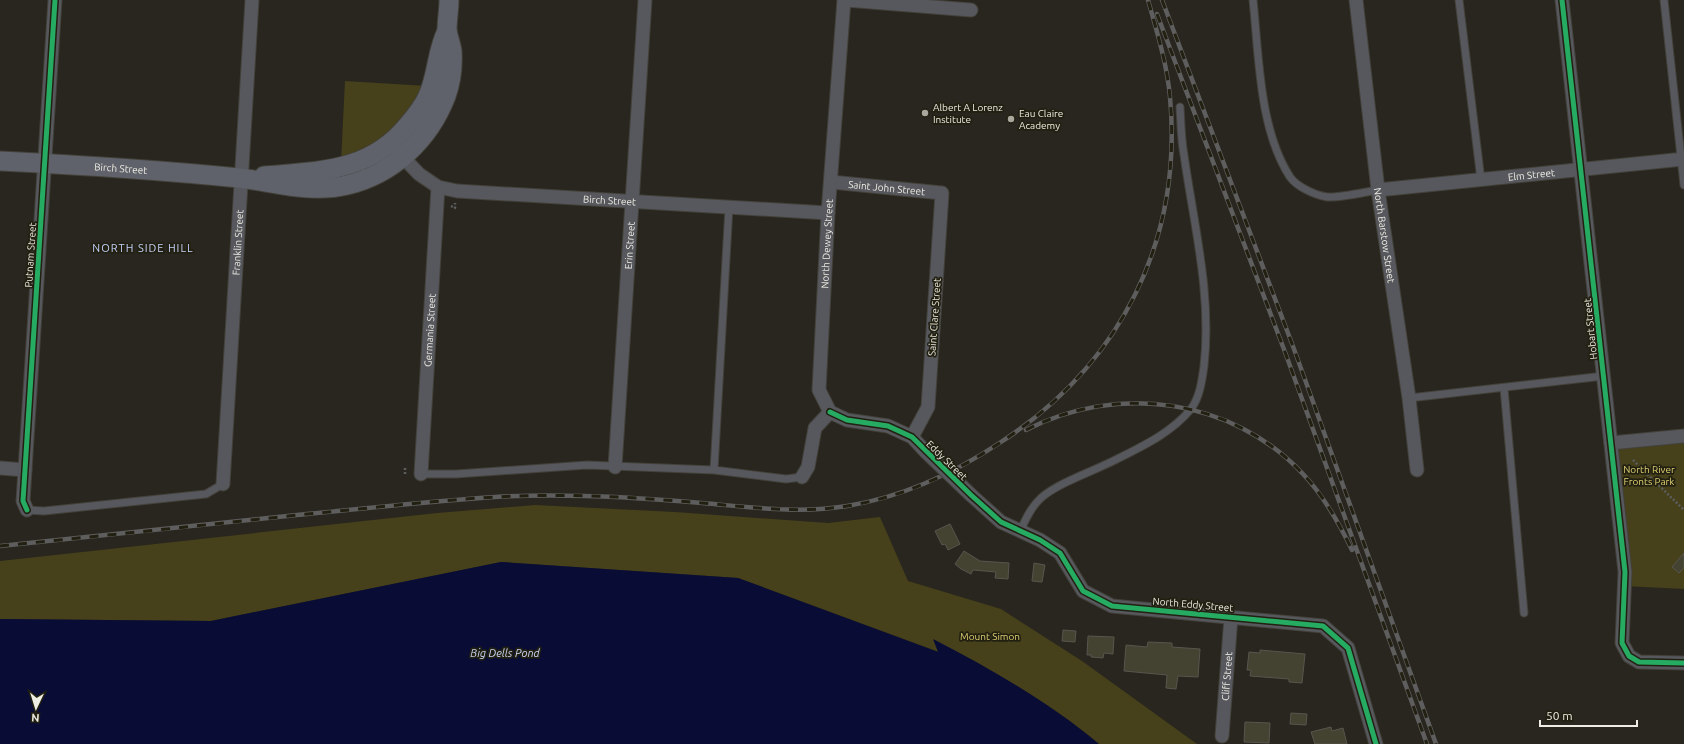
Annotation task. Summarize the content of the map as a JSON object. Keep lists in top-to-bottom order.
{
  "streets": {
    "main road": ["Birch Street"],
    "street": [
      "Elm Street",
      "Saint John Street",
      "North Barstow Street",
      "Franklin Street",
      "North Dewey Street",
      "Erin Street",
      "Putnam Street",
      "Saint Clare Street",
      "Hobart Street",
      "Germania Street",
      "Eddy Street",
      "North Eddy Street",
      "Cliff Street"
    ]
  },
  "crossings": [
    ["Birch Street", "Franklin Street"],
    ["Birch Street", "North Dewey Street"],
    ["Birch Street", "Erin Street"],
    ["Birch Street", "Putnam Street"],
    ["Birch Street", "Germania Street"],
    ["Elm Street", "North Barstow Street"],
    ["Elm Street", "Hobart Street"],
    ["Saint John Street", "North Dewey Street"],
    ["Saint John Street", "Saint Clare Street"],
    ["Saint Clare Street", "Eddy Street"],
    ["Eddy Street", "North Eddy Street"],
    ["North Eddy Street", "Cliff Street"]
  ],
  "districts": ["NORTH SIDE HILL"],
  "water": ["Big Dells Pond"],
  "parks": ["North River Fronts Park", "Mount Simon"],
  "places": ["Albert A Lorenz Institute", "Eau Claire Academy"],
  "scale_bar": "50 m",
  "north": "bottom"
}
